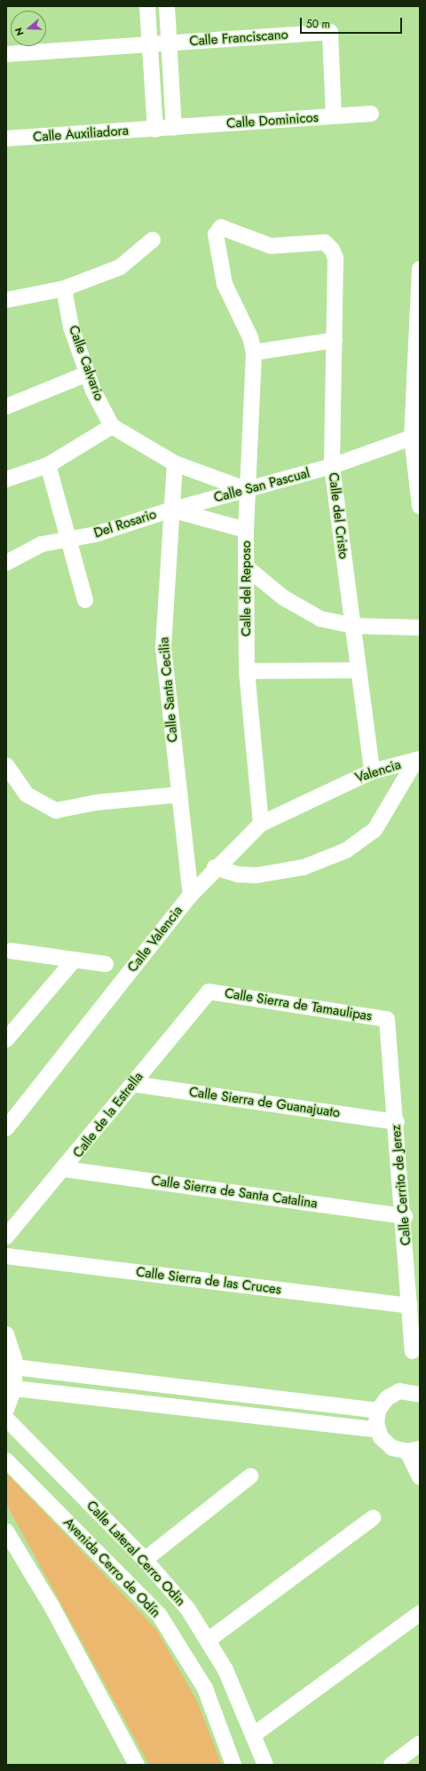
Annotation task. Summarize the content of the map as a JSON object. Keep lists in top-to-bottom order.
{
  "streets": {
    "street": [
      "Calle Franciscano",
      "Calle Dominicos",
      "Calle Auxiliadora",
      "Calle Calvario",
      "Calle San Pascual",
      "Calle del Cristo",
      "Del Rosario",
      "Calle del Reposo",
      "Calle Santa Cecilia",
      "Valencia",
      "Calle Valencia",
      "Calle Sierra de Tamaulipas",
      "Calle Sierra de Guanajuato",
      "Calle de la Estrella",
      "Calle Cerrito de Jerez",
      "Calle Sierra de Santa Catalina",
      "Calle Sierra de las Cruces",
      "Calle Lateral Cerro Odin",
      "Avenida Cerro de Odín"
    ]
  },
  "crossings": [
    ["Calle Franciscano", "Calle Dominicos"],
    ["Calle Dominicos", "Calle Auxiliadora"],
    ["Calle San Pascual", "Calle del Cristo"],
    ["Calle San Pascual", "Del Rosario"],
    ["Calle San Pascual", "Calle del Reposo"],
    ["Calle San Pascual", "Calle Santa Cecilia"],
    ["Calle del Cristo", "Calle del Reposo"],
    ["Calle del Cristo", "Valencia"],
    ["Del Rosario", "Calle del Reposo"],
    ["Del Rosario", "Calle Santa Cecilia"],
    ["Calle del Reposo", "Calle Valencia"],
    ["Calle Santa Cecilia", "Calle Valencia"],
    ["Valencia", "Calle Valencia"],
    ["Calle Sierra de Tamaulipas", "Calle de la Estrella"],
    ["Calle Sierra de Tamaulipas", "Calle Cerrito de Jerez"],
    ["Calle Sierra de Guanajuato", "Calle de la Estrella"],
    ["Calle Sierra de Guanajuato", "Calle Cerrito de Jerez"],
    ["Calle de la Estrella", "Calle Sierra de Santa Catalina"],
    ["Calle Cerrito de Jerez", "Calle Sierra de Santa Catalina"],
    ["Calle Cerrito de Jerez", "Calle Sierra de las Cruces"]
  ],
  "scale_bar": "50 m",
  "north": "left"
}
